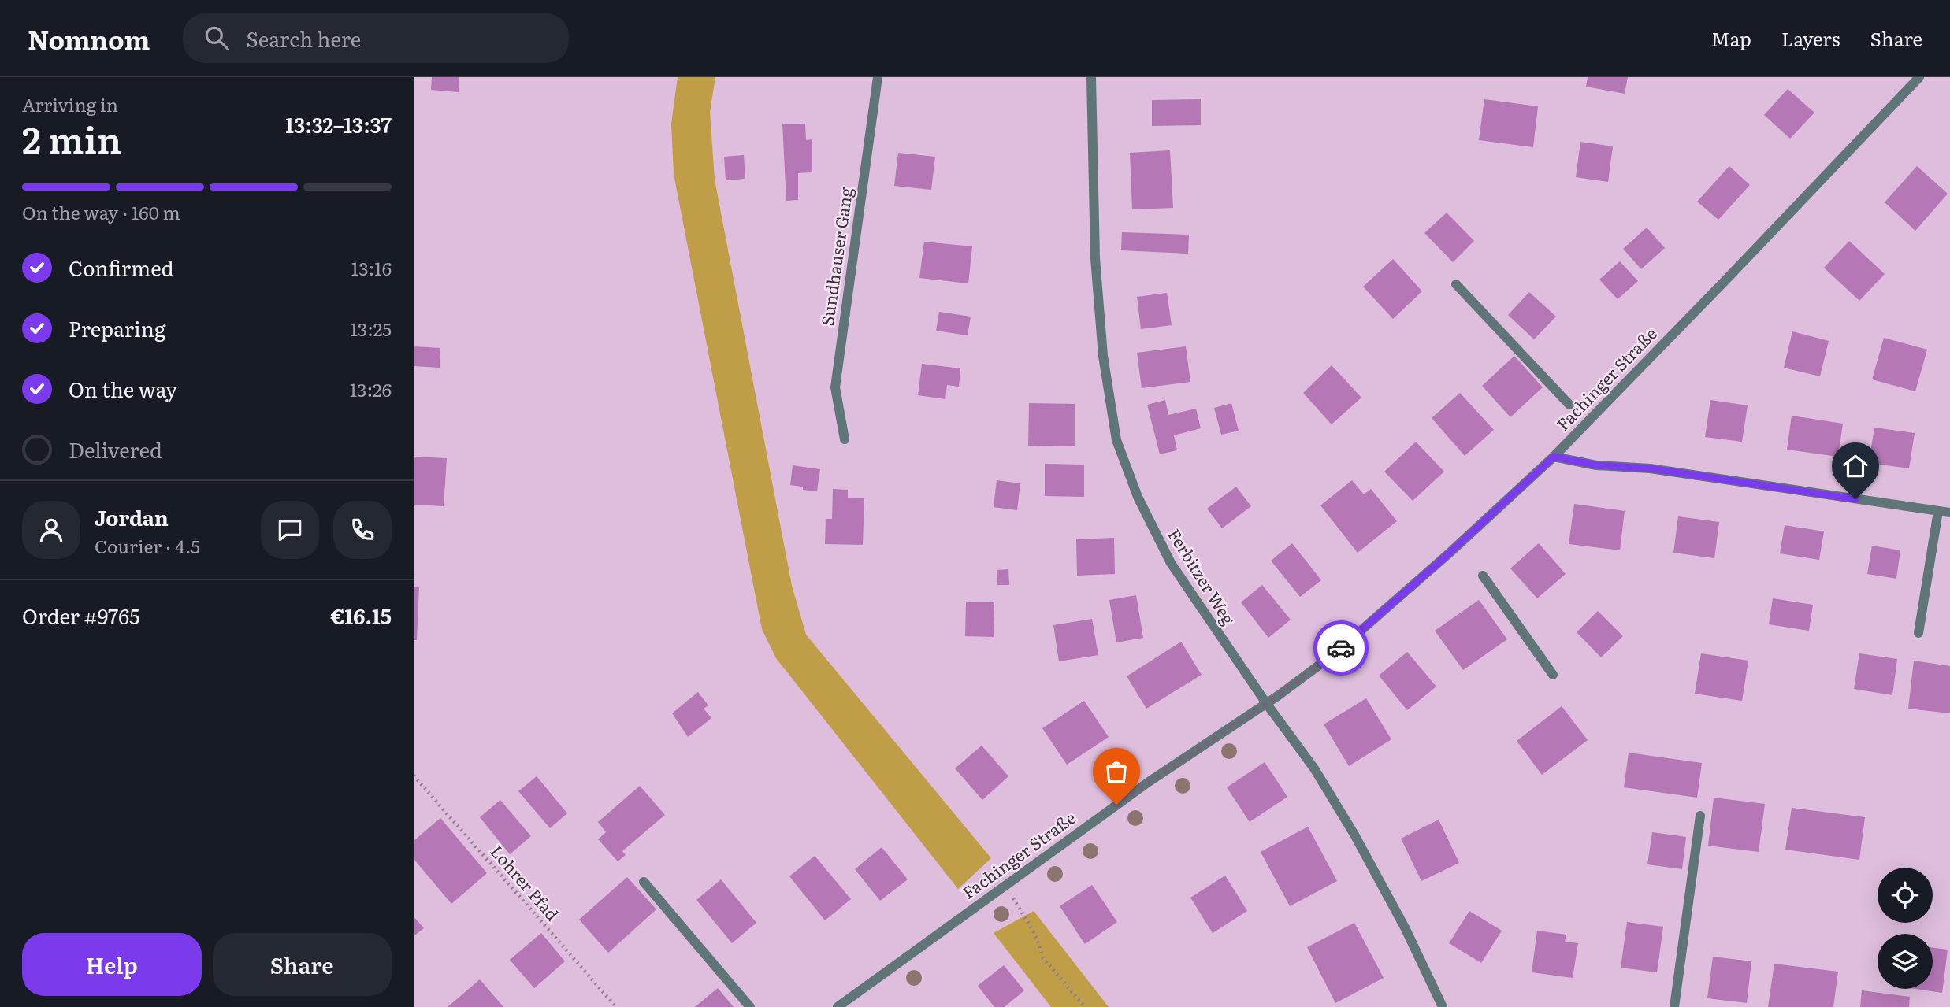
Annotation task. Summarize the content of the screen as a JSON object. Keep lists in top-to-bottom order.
{
  "streets": {
    "street": ["Sundhauser Gang", "Fachinger Straße", "Ferbitzer Weg"],
    "path": ["Lohrer Pfad"]
  },
  "crossings": [
    ["Fachinger Straße", "Ferbitzer Weg"]
  ],
  "page": {
    "header": "Nomnom",
    "search": "Search here",
    "nav": ["Map", "Layers", "Share"],
    "heading": ["2 min", "Arriving in", "13:32–13:37"],
    "panel": [
      "Jordan",
      "Courier · 4.5",
      "Order #9765",
      "€16.15"
    ],
    "bar": "On the way · 160 m",
    "list": [
      ["Confirmed", "13:16"],
      ["Preparing", "13:25"],
      ["On the way", "13:26"],
      "Delivered"
    ],
    "buttons": ["Help", "Share"]
  }
}
